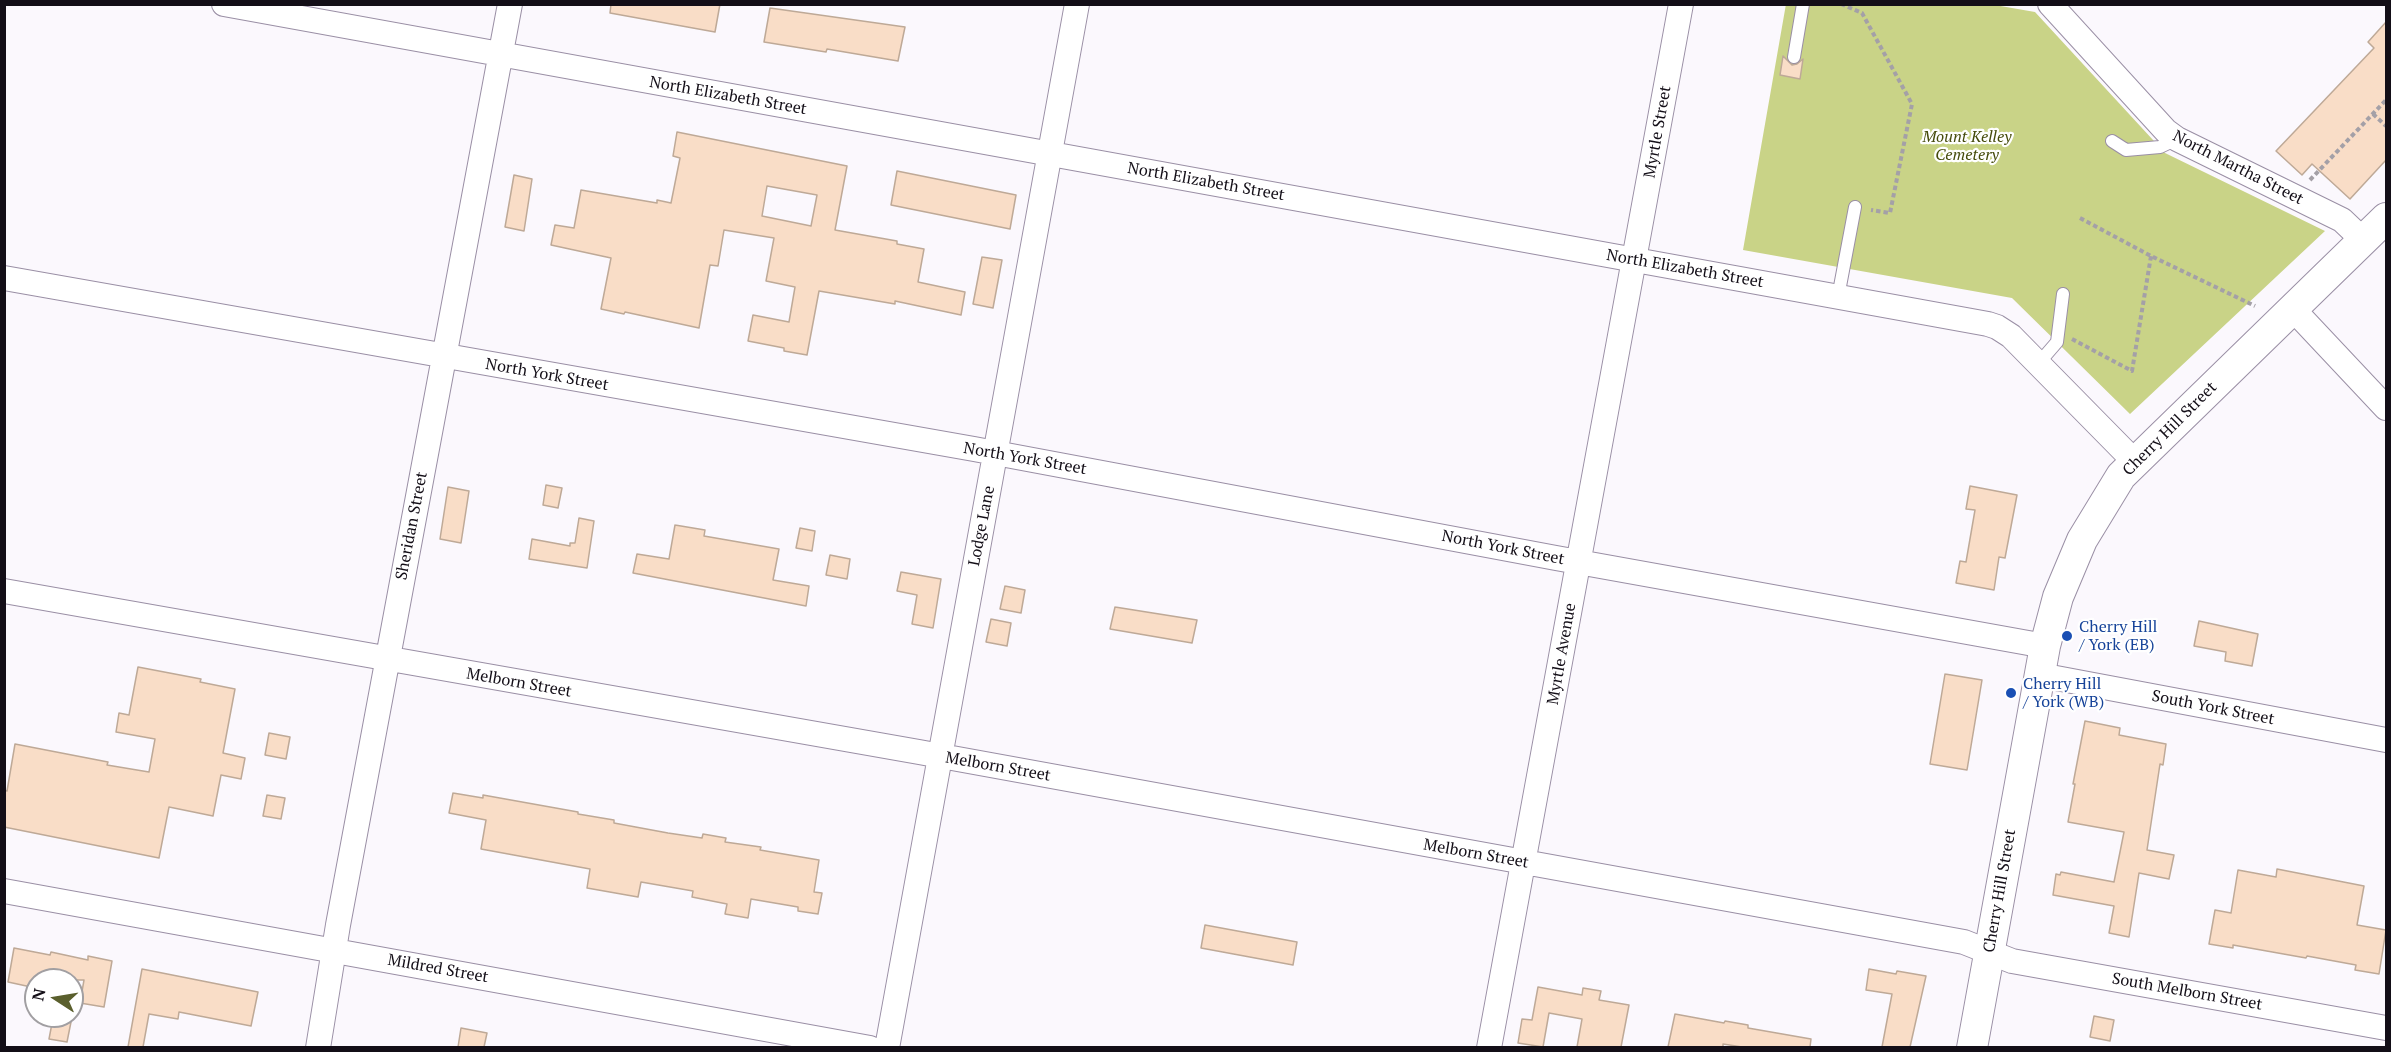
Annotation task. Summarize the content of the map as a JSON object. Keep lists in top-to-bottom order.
{
  "streets": {
    "street": [
      "North Elizabeth Street",
      "Myrtle Street",
      "North Martha Street",
      "North York Street",
      "Cherry Hill Street",
      "Sheridan Street",
      "Lodge Lane",
      "Myrtle Avenue",
      "Melborn Street",
      "South York Street",
      "Mildred Street",
      "South Melborn Street"
    ]
  },
  "crossings": [
    ["North Elizabeth Street", "Myrtle Street"],
    ["North Elizabeth Street", "Cherry Hill Street"],
    ["North Elizabeth Street", "Sheridan Street"],
    ["North Elizabeth Street", "Lodge Lane"],
    ["North Elizabeth Street", "Myrtle Avenue"],
    ["Myrtle Street", "Myrtle Avenue"],
    ["North Martha Street", "Cherry Hill Street"],
    ["North York Street", "Cherry Hill Street"],
    ["North York Street", "Sheridan Street"],
    ["North York Street", "Lodge Lane"],
    ["North York Street", "Myrtle Avenue"],
    ["Cherry Hill Street", "Melborn Street"],
    ["Cherry Hill Street", "South York Street"],
    ["Cherry Hill Street", "South Melborn Street"],
    ["Sheridan Street", "Melborn Street"],
    ["Sheridan Street", "Mildred Street"],
    ["Lodge Lane", "Melborn Street"],
    ["Myrtle Avenue", "Melborn Street"],
    ["Melborn Street", "South Melborn Street"]
  ],
  "parks": ["Mount Kelley Cemetery"],
  "places": ["Cherry Hill / York (EB)", "Cherry Hill / York (WB)"],
  "north": "left"
}
